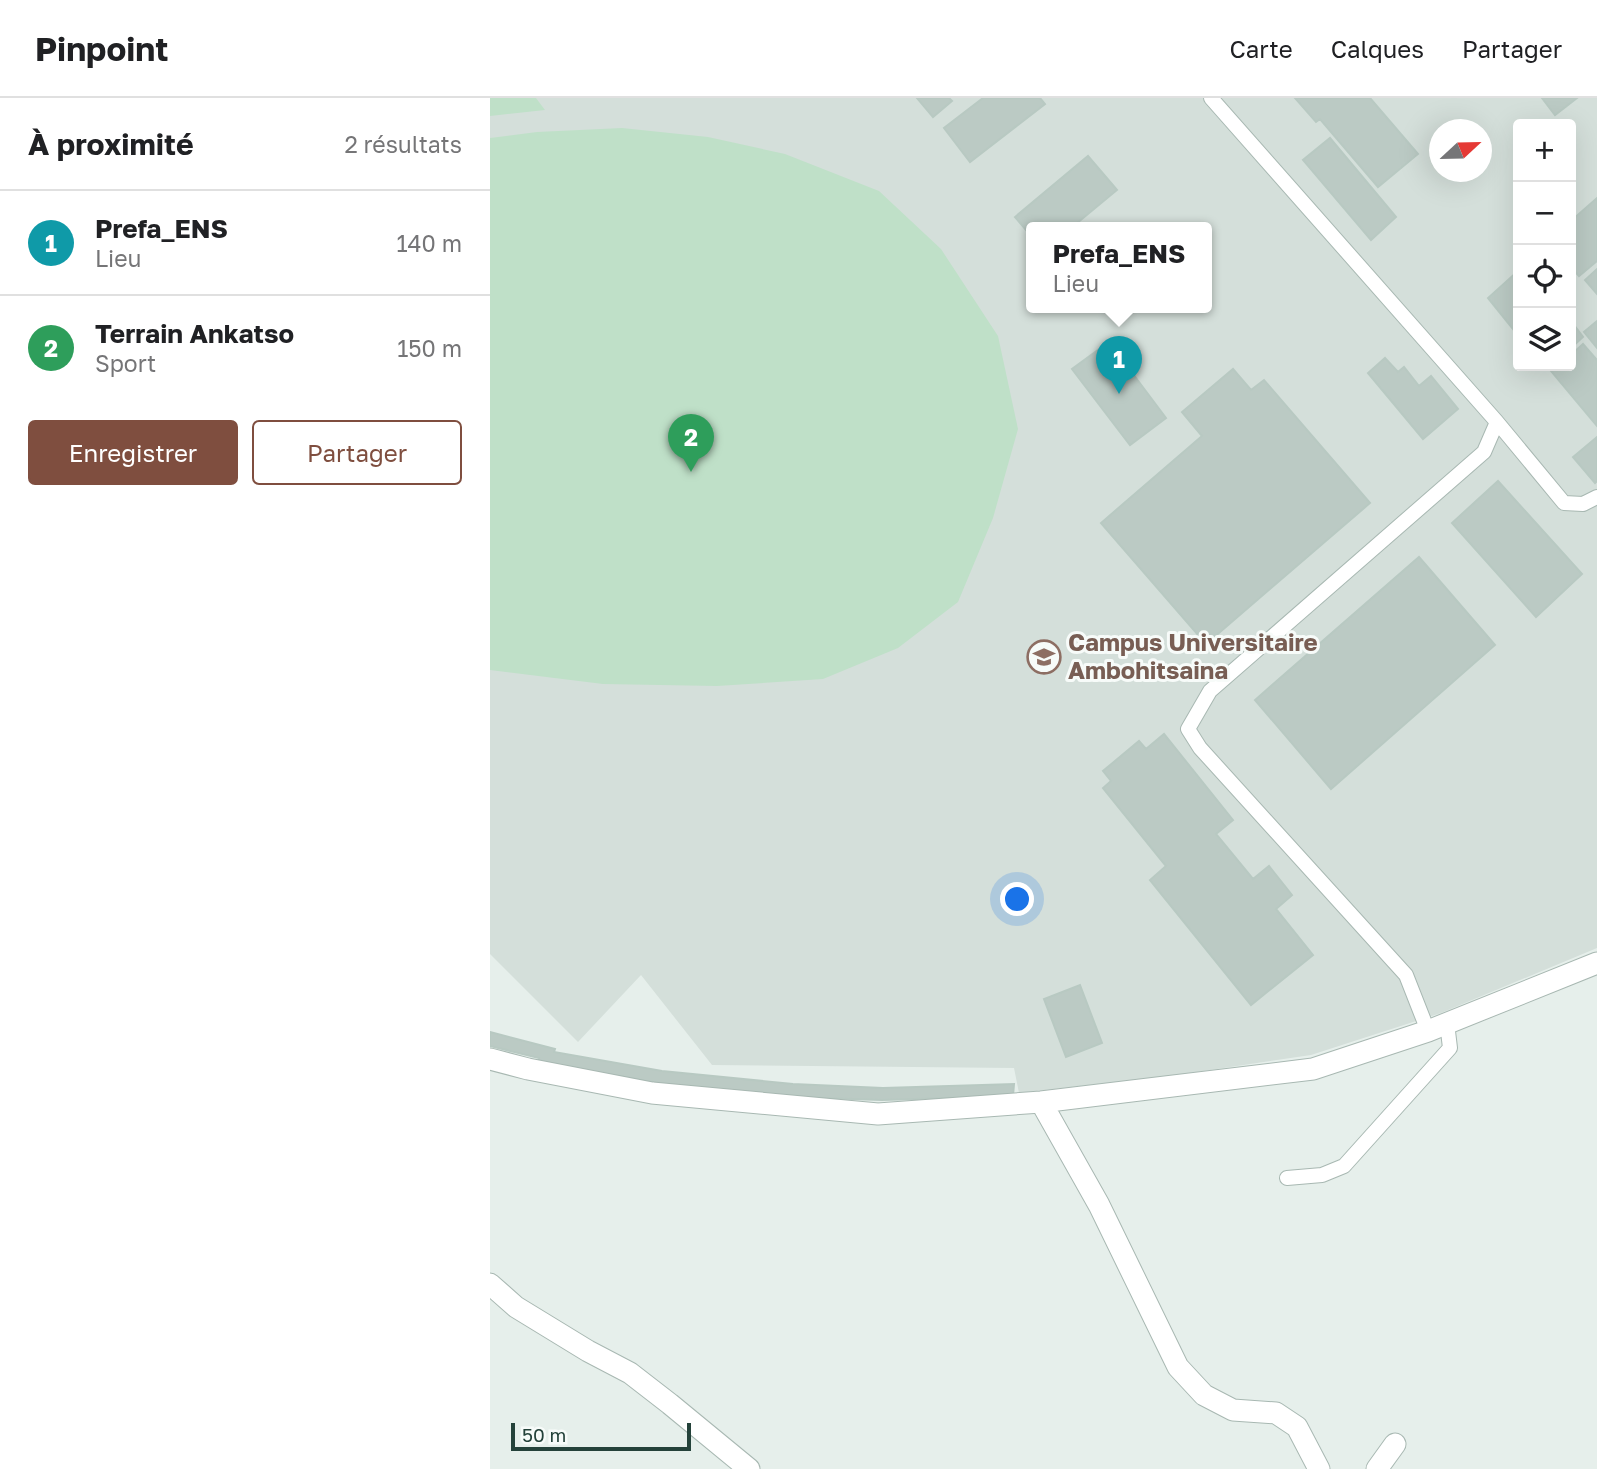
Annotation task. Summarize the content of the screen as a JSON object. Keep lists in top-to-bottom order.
{
  "places": {
    "school or university": ["Campus Universitaire Ambohitsaina"]
  },
  "scale_bar": "50 m",
  "north": "right",
  "page": {
    "header": "Pinpoint",
    "nav": ["Carte", "Calques", "Partager"],
    "heading": ["À proximité", "2 résultats"],
    "map_buttons": ["+", "−"],
    "list": [
      {
        "mark": "1",
        "name": "Prefa_ENS",
        "note": "Lieu",
        "value": "140 m"
      },
      {
        "mark": "2",
        "name": "Terrain Ankatso",
        "note": "Sport",
        "value": "150 m"
      }
    ],
    "popup": ["Prefa_ENS", "Lieu"],
    "pins": ["1", "2"],
    "buttons": ["Enregistrer", "Partager"],
    "scale": "50 m"
  }
}
